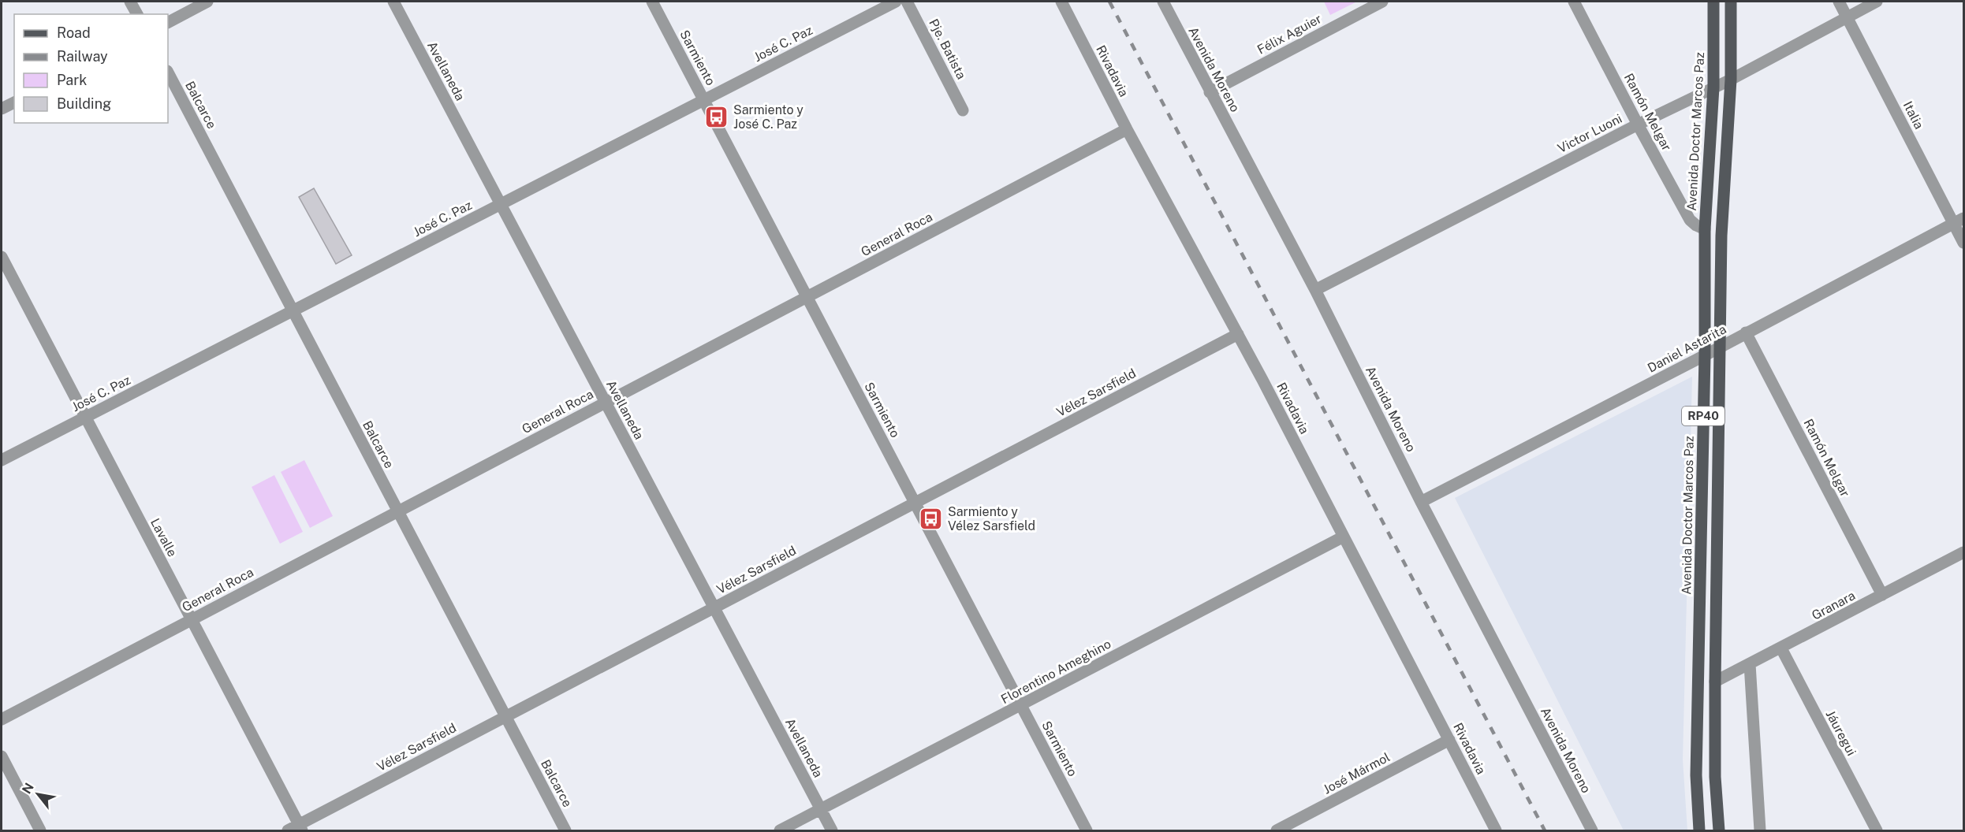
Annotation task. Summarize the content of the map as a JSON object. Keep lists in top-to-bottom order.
{
  "streets": {
    "main road": ["Avenida Doctor Marcos Paz", "RP40"],
    "street": [
      "Félix Aguier",
      "José C. Paz",
      "Pje. Batista",
      "Sarmiento",
      "Avenida Moreno",
      "Avellaneda",
      "Rivadavia",
      "Balcarce",
      "Ramón Melgar",
      "Italia",
      "Victor Luoni",
      "General Roca",
      "Daniel Astarita",
      "Vélez Sarsfield",
      "Lavalle",
      "Granara",
      "Florentino Ameghino",
      "Jáuregui",
      "José Mármol"
    ]
  },
  "crossings": [
    ["Félix Aguier", "Avenida Moreno"],
    ["José C. Paz", "Sarmiento"],
    ["José C. Paz", "Avellaneda"],
    ["José C. Paz", "Balcarce"],
    ["José C. Paz", "Lavalle"],
    ["Sarmiento", "General Roca"],
    ["Sarmiento", "Vélez Sarsfield"],
    ["Sarmiento", "Florentino Ameghino"],
    ["Avenida Moreno", "Victor Luoni"],
    ["Avenida Moreno", "Daniel Astarita"],
    ["Avellaneda", "General Roca"],
    ["Avellaneda", "Vélez Sarsfield"],
    ["Avellaneda", "Florentino Ameghino"],
    ["Rivadavia", "General Roca"],
    ["Rivadavia", "Vélez Sarsfield"],
    ["Rivadavia", "Florentino Ameghino"],
    ["Rivadavia", "José Mármol"],
    ["Balcarce", "General Roca"],
    ["Balcarce", "Vélez Sarsfield"],
    ["Ramón Melgar", "Avenida Doctor Marcos Paz"],
    ["Ramón Melgar", "Victor Luoni"],
    ["Ramón Melgar", "Daniel Astarita"],
    ["Ramón Melgar", "Granara"],
    ["Italia", "Victor Luoni"],
    ["Italia", "Daniel Astarita"],
    ["Avenida Doctor Marcos Paz", "Victor Luoni"],
    ["Avenida Doctor Marcos Paz", "Daniel Astarita"],
    ["Victor Luoni", "RP40"],
    ["General Roca", "Lavalle"],
    ["Daniel Astarita", "RP40"],
    ["Vélez Sarsfield", "Lavalle"],
    ["RP40", "Granara"],
    ["Granara", "Jáuregui"]
  ],
  "places": {
    "bus stop": ["Sarmiento y José C. Paz", "Sarmiento y Vélez Sarsfield"]
  },
  "legend": [
    "Road",
    "Railway",
    "Park",
    "Building"
  ],
  "north": "top left"
}
